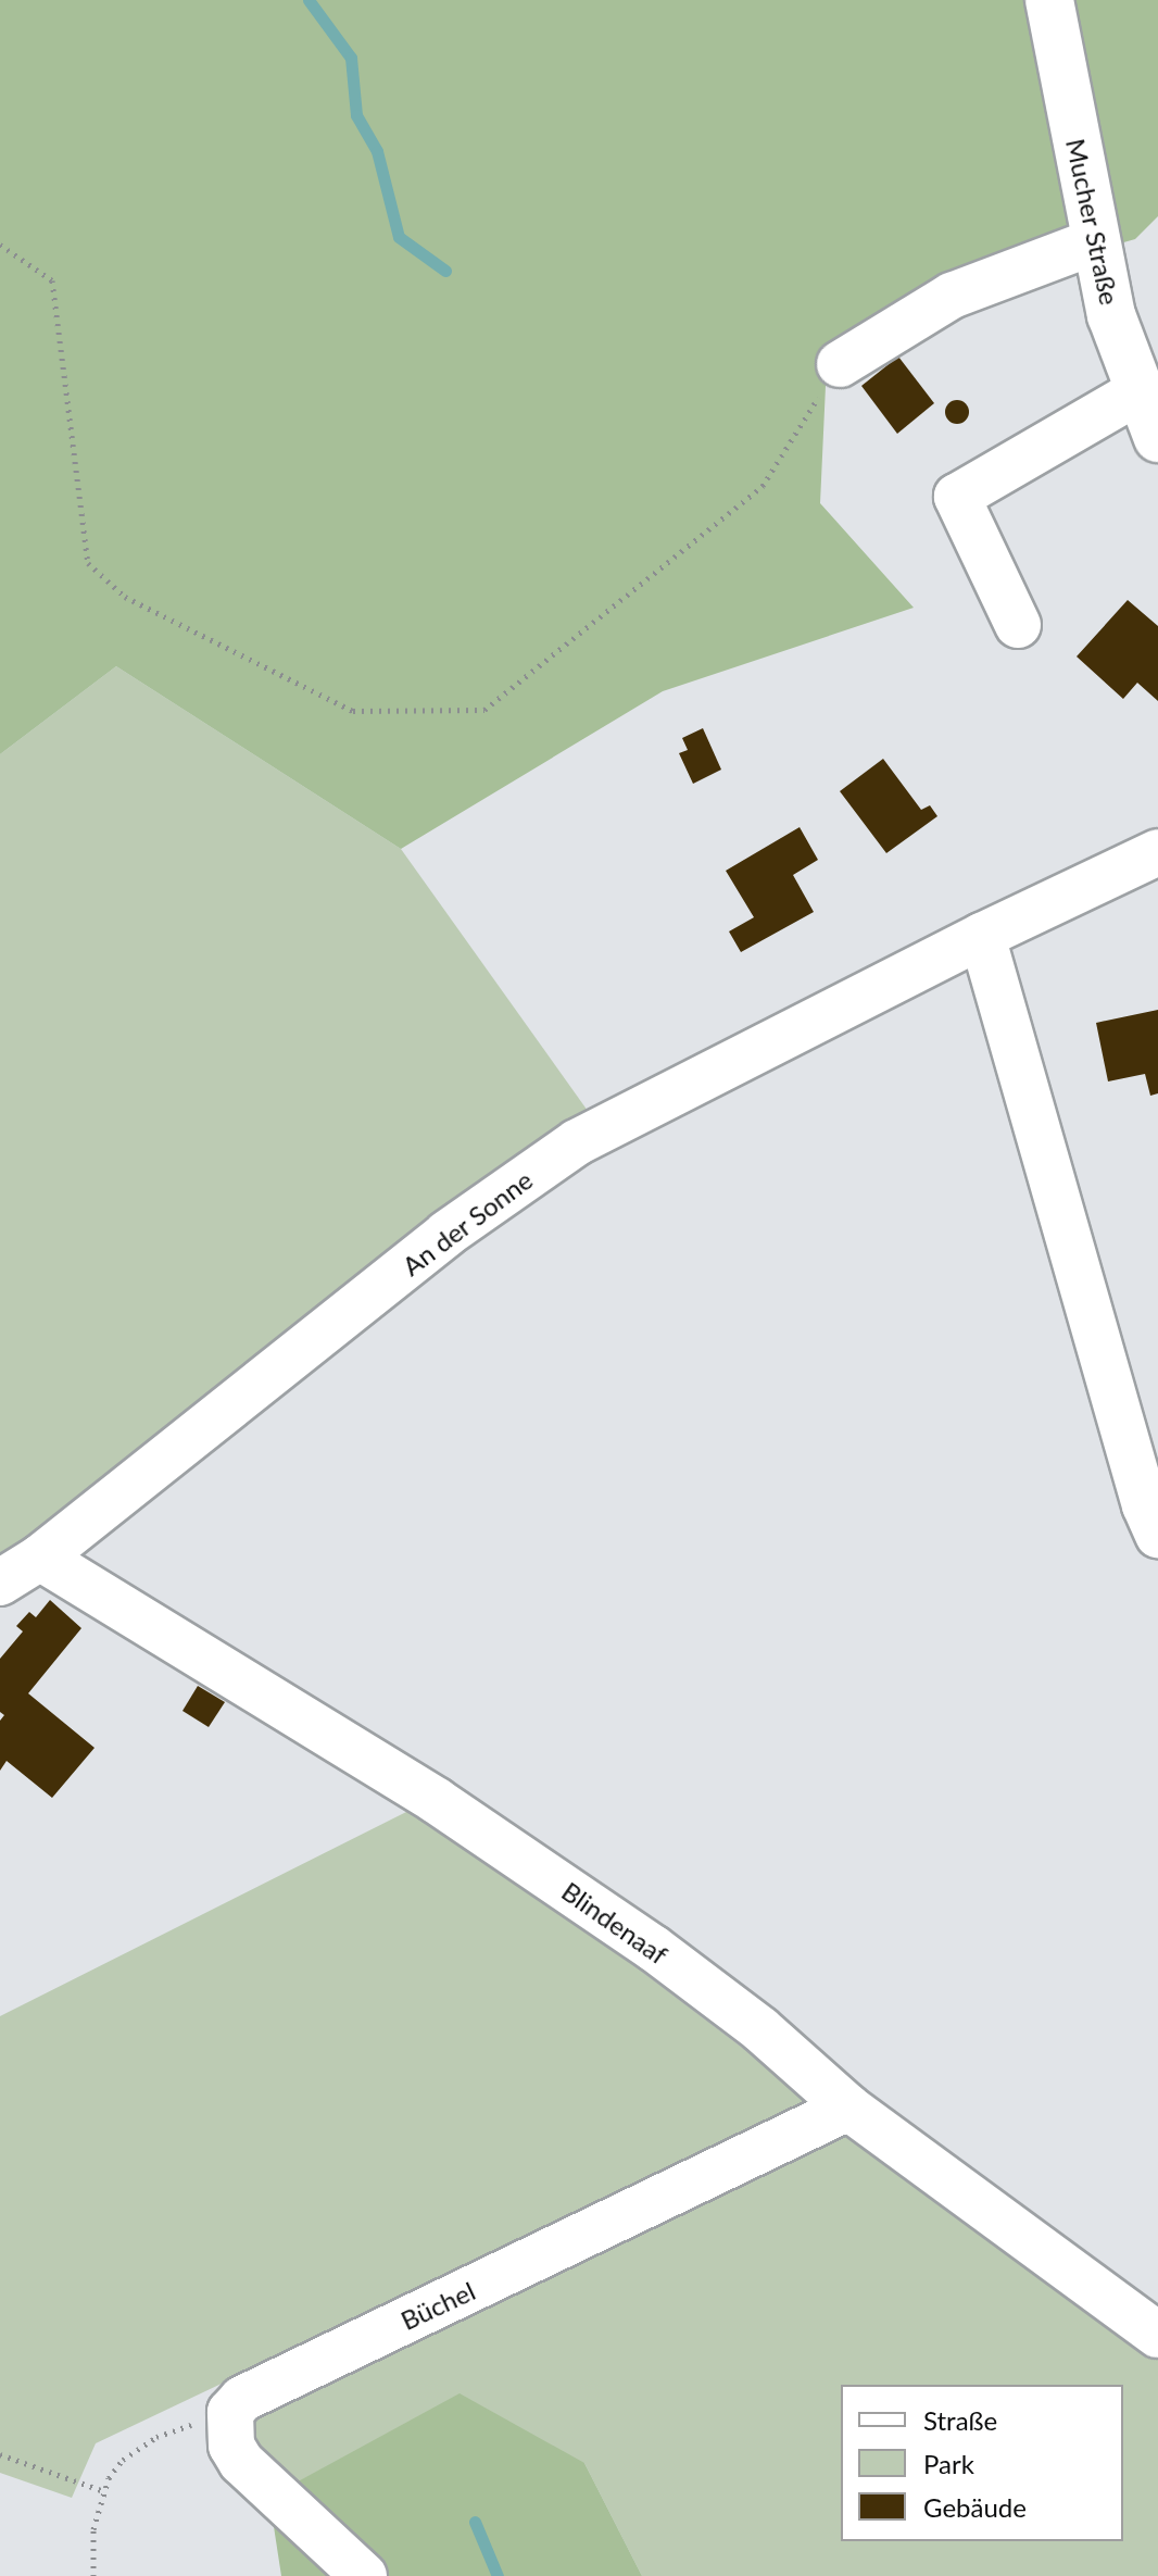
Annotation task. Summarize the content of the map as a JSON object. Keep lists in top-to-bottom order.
{
  "streets": {
    "main road": ["Mucher Straße"],
    "street": ["An der Sonne", "Blindenaaf", "Büchel"]
  },
  "crossings": [
    ["An der Sonne", "Blindenaaf"],
    ["Blindenaaf", "Büchel"]
  ],
  "legend": ["Straße", "Park", "Gebäude"]
}
